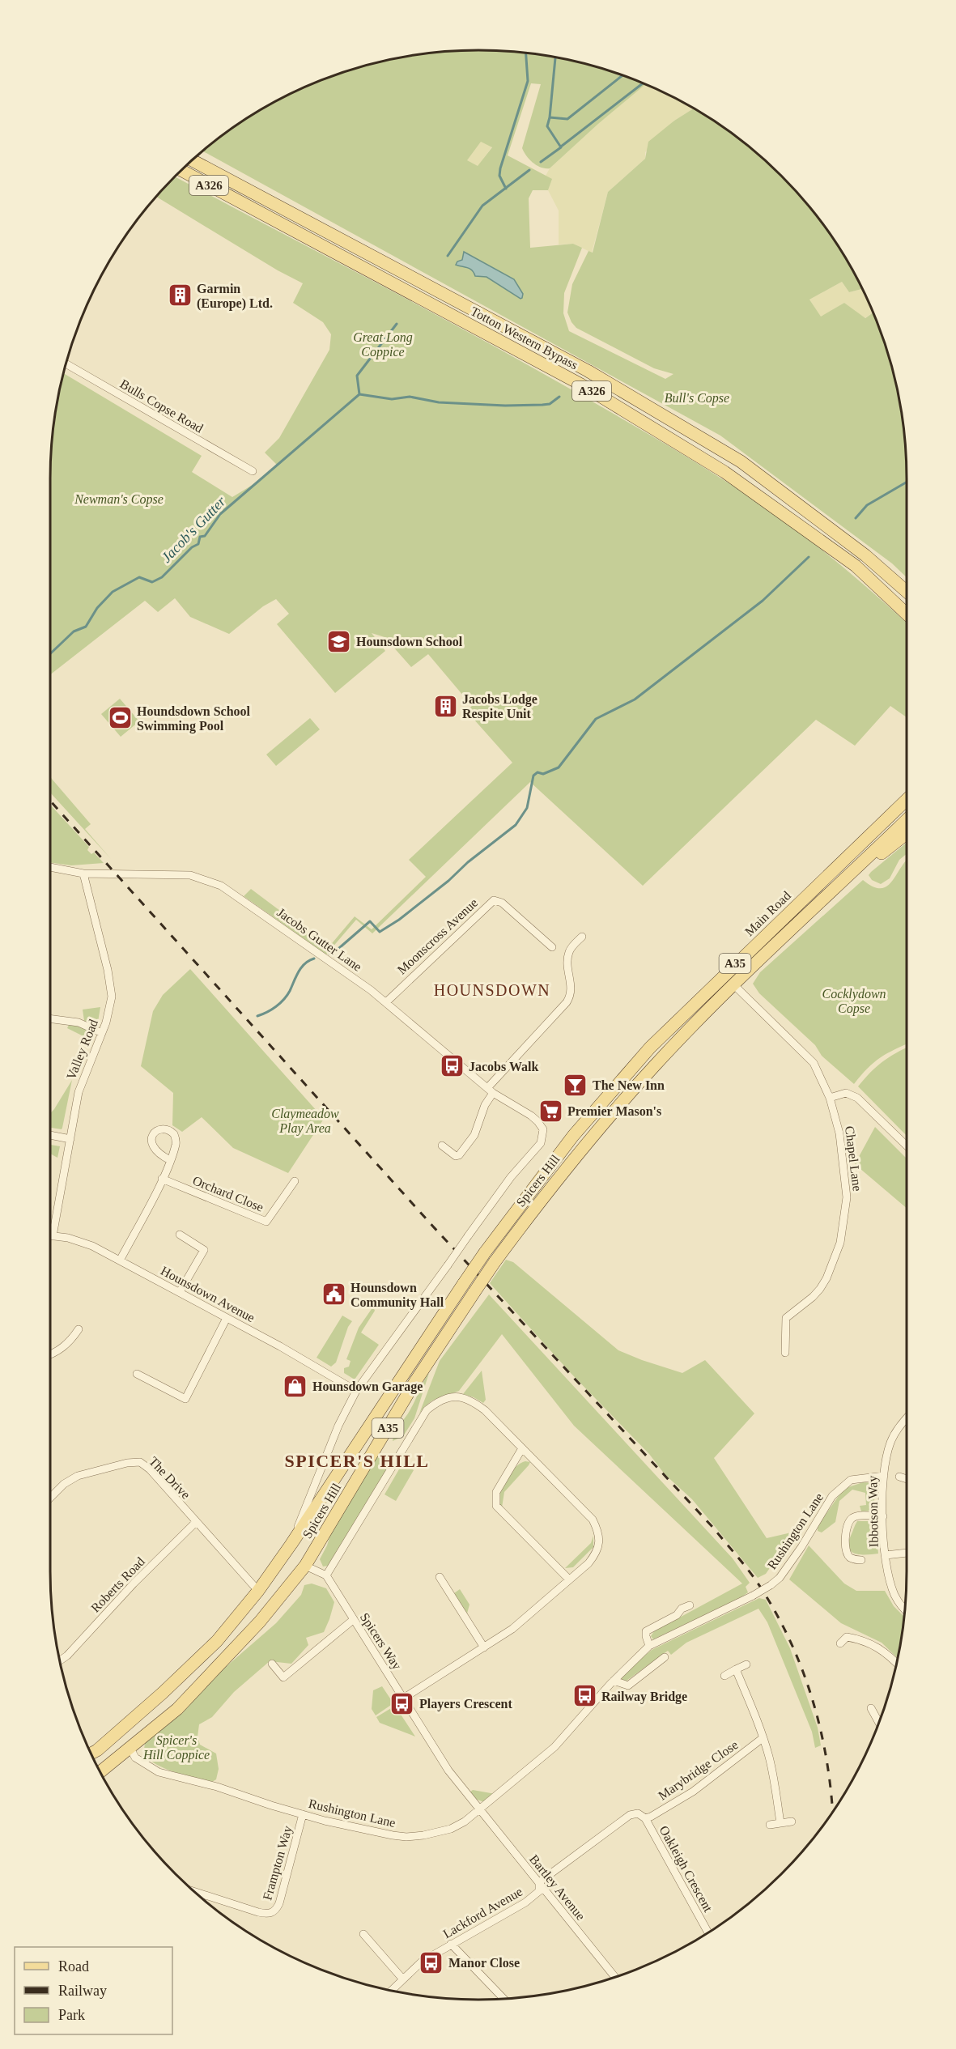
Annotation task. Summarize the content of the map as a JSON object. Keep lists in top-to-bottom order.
{
  "streets": {
    "main road": [
      "A326",
      "Totton Western Bypass",
      "Main Road",
      "A35",
      "Spicers Hill"
    ],
    "street": [
      "Bulls Copse Road",
      "Moonscross Avenue",
      "Jacobs Gutter Lane",
      "Valley Road",
      "Chapel Lane",
      "Orchard Close",
      "Hounsdown Avenue",
      "The Drive",
      "Ibbotson Way",
      "Rushington Lane",
      "Roberts Road",
      "Spicers Way",
      "Marybridge Close",
      "Frampton Way",
      "Oakleigh Crescent",
      "Bartley Avenue",
      "Lackford Avenue"
    ]
  },
  "crossings": [
    ["Main Road", "Spicers Hill"],
    ["Moonscross Avenue", "Jacobs Gutter Lane"],
    ["Jacobs Gutter Lane", "Valley Road"],
    ["Jacobs Gutter Lane", "Spicers Hill"],
    ["A35", "Chapel Lane"],
    ["A35", "Spicers Hill"],
    ["Valley Road", "Hounsdown Avenue"],
    ["Chapel Lane", "Spicers Hill"],
    ["Spicers Hill", "Hounsdown Avenue"],
    ["Spicers Hill", "The Drive"],
    ["Spicers Hill", "Rushington Lane"],
    ["The Drive", "Roberts Road"],
    ["Ibbotson Way", "Rushington Lane"],
    ["Rushington Lane", "Spicers Way"],
    ["Rushington Lane", "Frampton Way"],
    ["Rushington Lane", "Bartley Avenue"],
    ["Spicers Way", "Bartley Avenue"],
    ["Marybridge Close", "Oakleigh Crescent"],
    ["Oakleigh Crescent", "Bartley Avenue"],
    ["Oakleigh Crescent", "Lackford Avenue"],
    ["Bartley Avenue", "Lackford Avenue"]
  ],
  "districts": ["HOUNSDOWN", "SPICER'S HILL"],
  "water": ["Jacob's Gutter"],
  "parks": [
    "Great Long Coppice",
    "Bull's Copse",
    "Newman's Copse",
    "Cocklydown Copse",
    "Claymeadow Play Area",
    "Spicer's Hill Coppice"
  ],
  "places": {
    "building": ["Garmin (Europe) Ltd.", "Jacobs Lodge Respite Unit"],
    "school or university": ["Hounsdown School"],
    "sports": ["Houndsdown School Swimming Pool"],
    "bus stop": [
      "Jacobs Walk",
      "Railway Bridge",
      "Players Crescent",
      "Manor Close"
    ],
    "bar": ["The New Inn"],
    "supermarket": ["Premier Mason's"],
    "public building": ["Hounsdown Community Hall"],
    "shop": ["Hounsdown Garage"]
  },
  "legend": ["Road", "Railway", "Park"]
}
